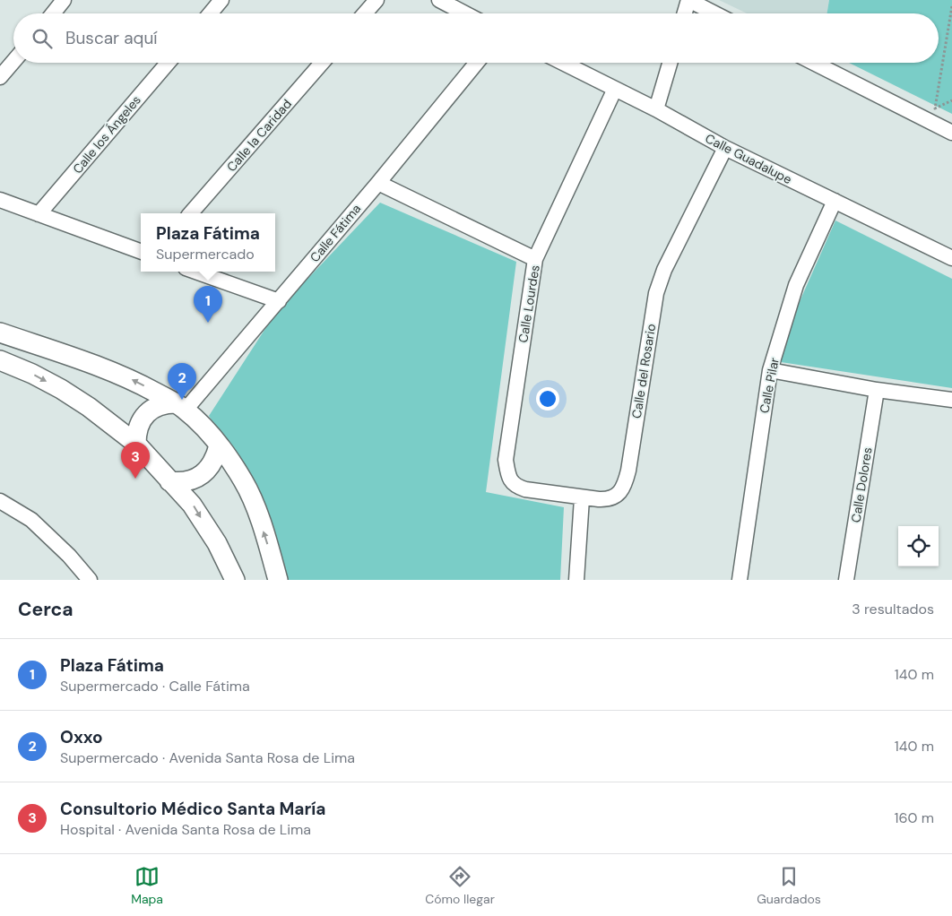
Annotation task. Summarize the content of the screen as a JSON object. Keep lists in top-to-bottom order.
{
  "streets": {
    "street": [
      "Calle los Ángeles",
      "Calle la Caridad",
      "Calle Guadalupe",
      "Calle Fátima",
      "Calle Lourdes",
      "Calle del Rosario",
      "Calle Pilar",
      "Calle Dolores"
    ]
  },
  "crossings": [
    ["Calle Guadalupe", "Calle Lourdes"],
    ["Calle Guadalupe", "Calle del Rosario"],
    ["Calle Guadalupe", "Calle Pilar"],
    ["Calle Lourdes", "Calle del Rosario"]
  ],
  "page": {
    "search": "Buscar aquí",
    "popup": ["Plaza Fátima", "Supermercado"],
    "pins": ["1", "2", "3"],
    "heading": ["Cerca", "3 resultados"],
    "list": [
      {
        "mark": "1",
        "name": "Plaza Fátima",
        "note": "Supermercado · Calle Fátima",
        "value": "140 m"
      },
      {
        "mark": "2",
        "name": "Oxxo",
        "note": "Supermercado · Avenida Santa Rosa de Lima",
        "value": "140 m"
      },
      {
        "mark": "3",
        "name": "Consultorio Médico Santa María",
        "note": "Hospital · Avenida Santa Rosa de Lima",
        "value": "160 m"
      }
    ],
    "nav": ["Mapa", "Cómo llegar", "Guardados"]
  }
}
